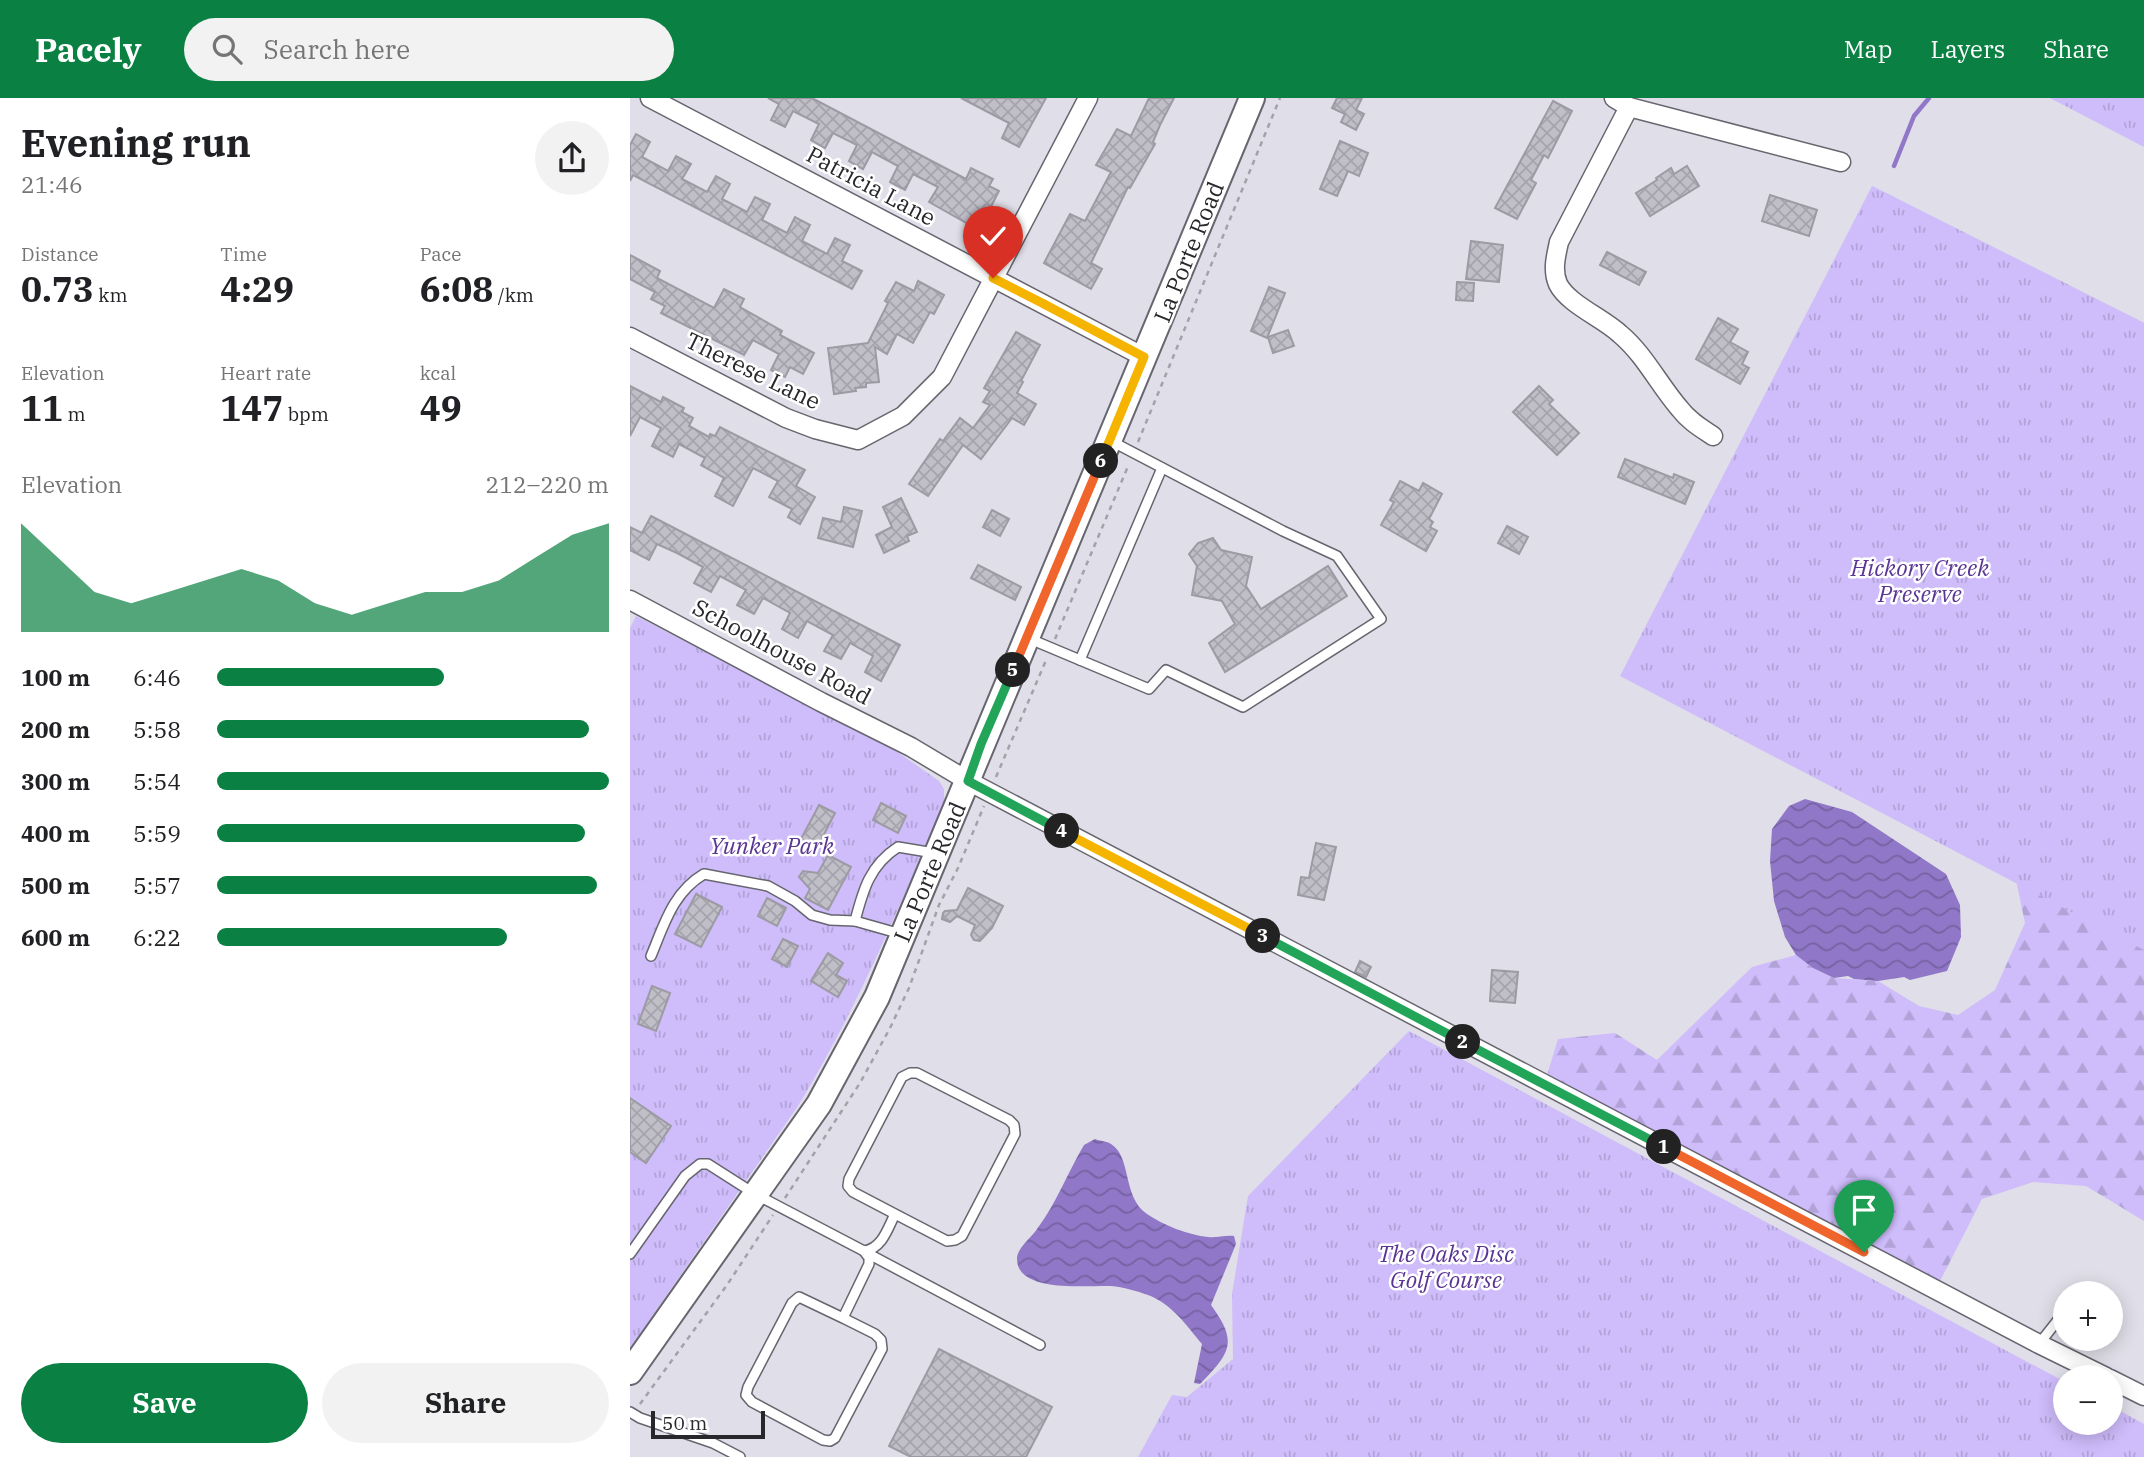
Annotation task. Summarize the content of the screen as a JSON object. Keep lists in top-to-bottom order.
{
  "streets": {
    "street": [
      "Patricia Lane",
      "La Porte Road",
      "Therese Lane",
      "Schoolhouse Road"
    ]
  },
  "crossings": [
    ["Patricia Lane", "La Porte Road"],
    ["Patricia Lane", "Therese Lane"],
    ["La Porte Road", "Schoolhouse Road"]
  ],
  "parks": ["Hickory Creek Preserve", "Yunker Park", "The Oaks Disc Golf Course"],
  "scale_bar": "50 m",
  "page": {
    "header": "Pacely",
    "search": "Search here",
    "nav": ["Map", "Layers", "Share"],
    "heading": ["Evening run", "21:46"],
    "stats": [
      ["Distance", "0.73 km"],
      ["Time", "4:29"],
      ["Pace", "6:08 /km"],
      ["Elevation", "11 m"],
      ["Heart rate", "147 bpm"],
      ["kcal", "49"]
    ],
    "pins": [
      "6",
      "5",
      "4",
      "3",
      "2",
      "1"
    ],
    "chart": ["Elevation", "212–220 m"],
    "list": [
      {
        "name": "100 m",
        "note": "6:46"
      },
      {
        "name": "200 m",
        "note": "5:58"
      },
      {
        "name": "300 m",
        "note": "5:54"
      },
      {
        "name": "400 m",
        "note": "5:59"
      },
      {
        "name": "500 m",
        "note": "5:57"
      },
      {
        "name": "600 m",
        "note": "6:22"
      }
    ],
    "map_buttons": ["+", "−"],
    "buttons": ["Save", "Share"],
    "scale": "50 m"
  }
}
